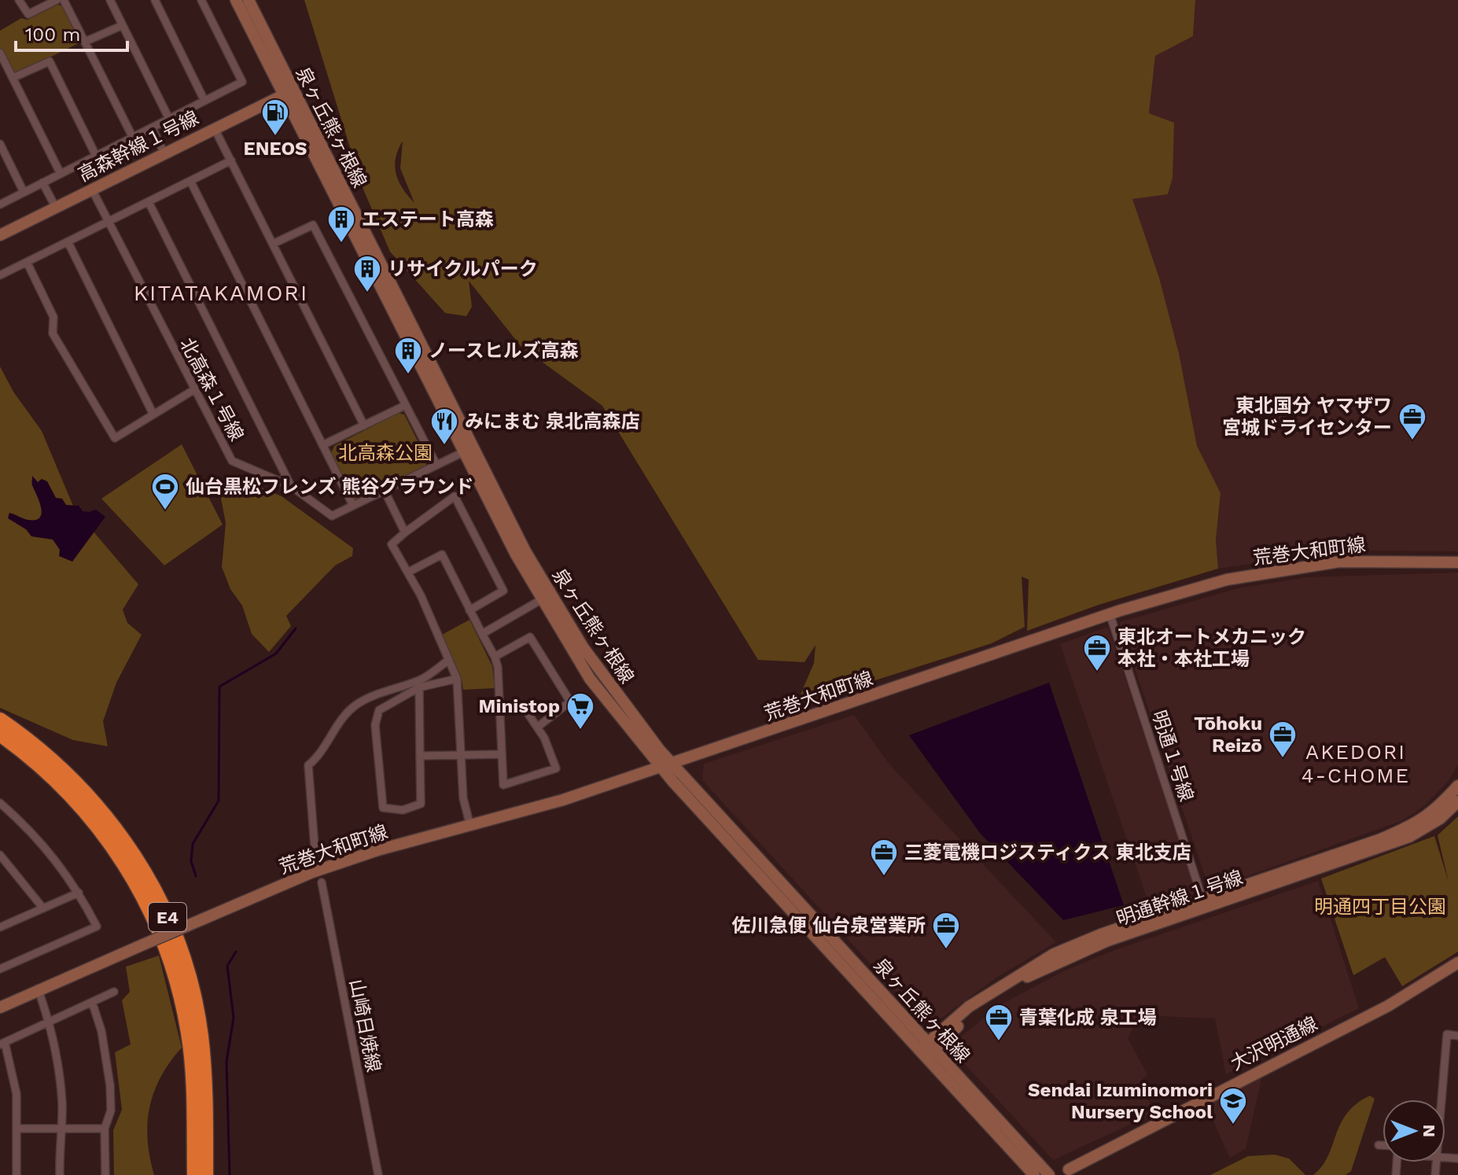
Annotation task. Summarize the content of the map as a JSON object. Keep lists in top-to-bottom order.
{
  "streets": {
    "highway": ["E4"],
    "street": [
      "泉ヶ丘熊ヶ根線",
      "高森幹線１号線",
      "北高森１号線",
      "荒巻大和町線",
      "明通１号線",
      "明通幹線１号線",
      "山崎日焼線",
      "大沢明通線"
    ]
  },
  "crossings": [
    ["泉ヶ丘熊ヶ根線", "高森幹線１号線"],
    ["泉ヶ丘熊ヶ根線", "北高森１号線"],
    ["泉ヶ丘熊ヶ根線", "荒巻大和町線"],
    ["泉ヶ丘熊ヶ根線", "明通幹線１号線"],
    ["高森幹線１号線", "北高森１号線"],
    ["荒巻大和町線", "明通１号線"],
    ["明通１号線", "明通幹線１号線"]
  ],
  "districts": ["KITATAKAMORI", "AKEDORI 4-CHOME"],
  "parks": ["北高森公園", "明通四丁目公園"],
  "places": {
    "fuel station": ["ENEOS"],
    "building": ["エステート高森", "リサイクルパーク", "ノースヒルズ高森"],
    "office": [
      "東北国分 ヤマザワ 宮城ドライセンター",
      "東北オートメカニック 本社・本社工場",
      "Tōhoku Reizō",
      "三菱電機ロジスティクス 東北支店",
      "佐川急便 仙台泉営業所",
      "青葉化成 泉工場"
    ],
    "restaurant": ["みにまむ 泉北高森店"],
    "sports": ["仙台黒松フレンズ 熊谷グラウンド"],
    "supermarket": ["Ministop"],
    "school or university": ["Sendai Izuminomori Nursery School"]
  },
  "scale_bar": "100 m",
  "north": "right"
}
